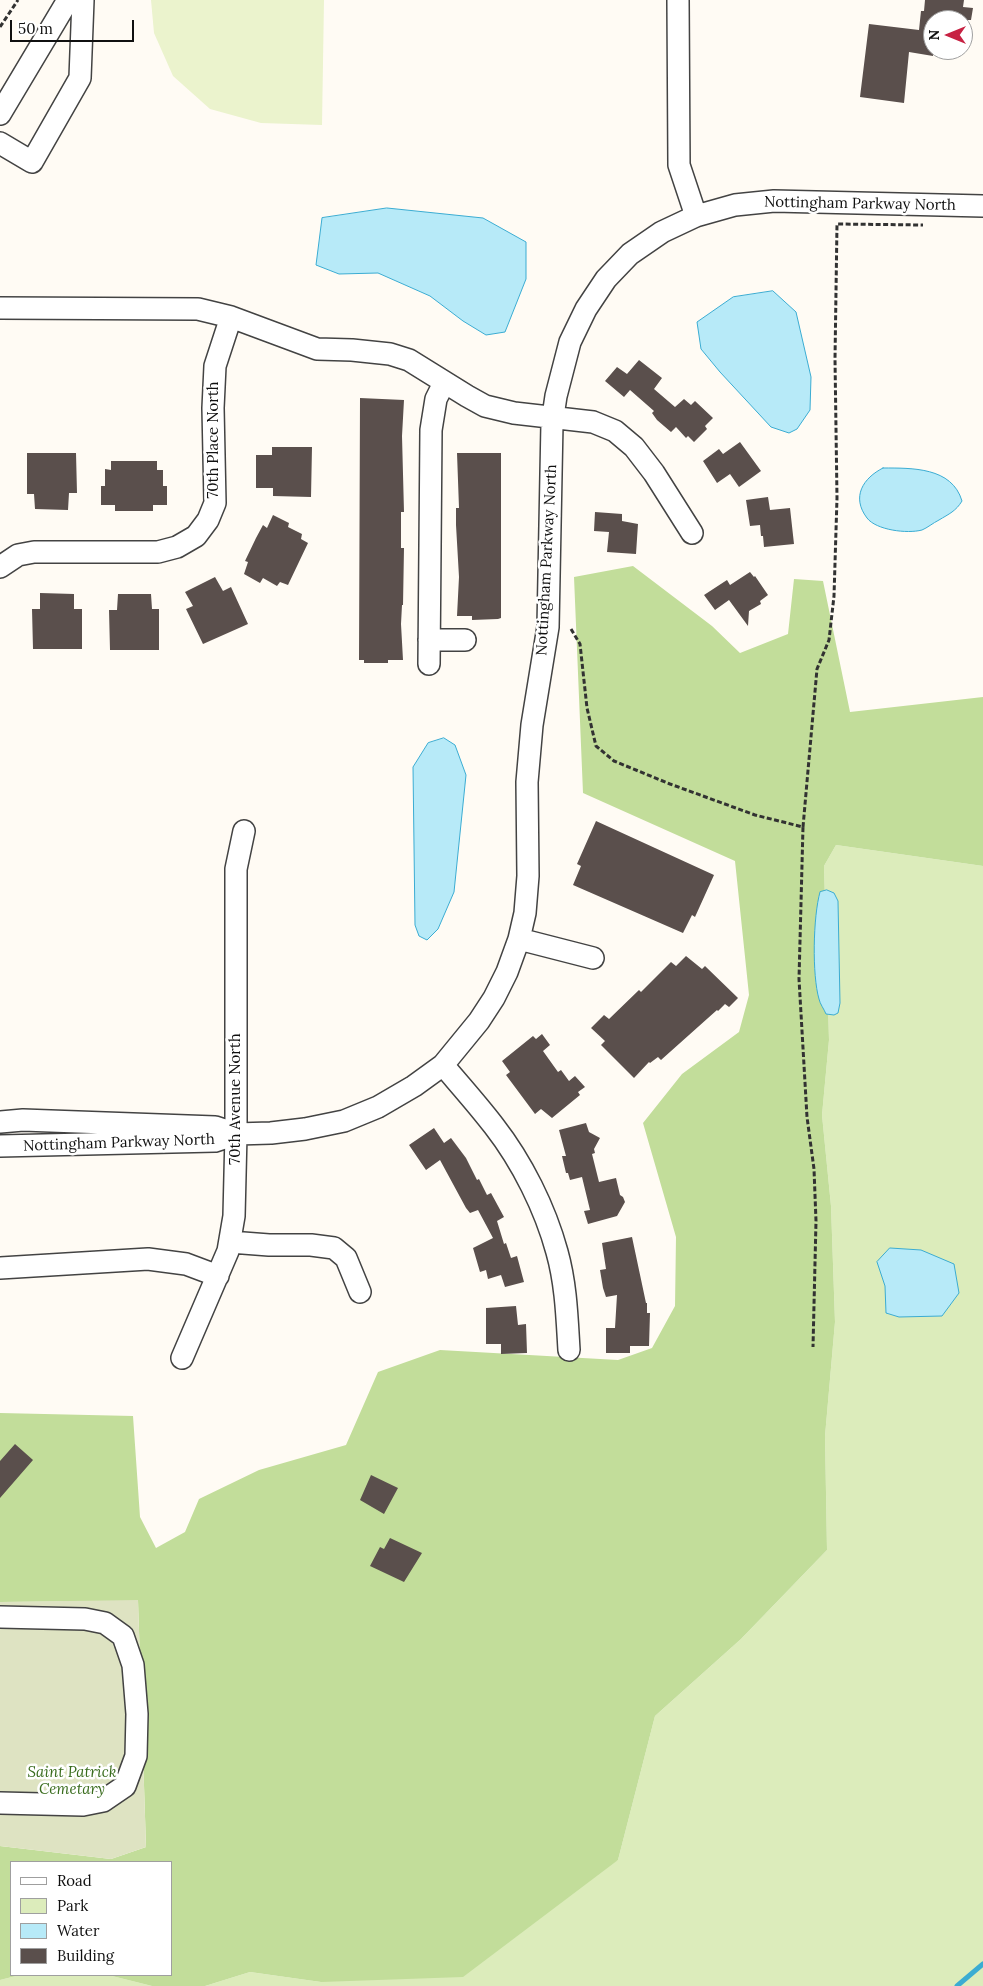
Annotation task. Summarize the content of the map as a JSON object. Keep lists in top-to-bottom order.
{
  "streets": {
    "street": ["Nottingham Parkway North", "70th Place North", "70th Avenue North"]
  },
  "crossings": [
    ["Nottingham Parkway North", "70th Avenue North"]
  ],
  "parks": ["Saint Patrick Cemetary"],
  "legend": [
    "Road",
    "Park",
    "Water",
    "Building"
  ],
  "scale_bar": "50 m",
  "north": "left"
}
